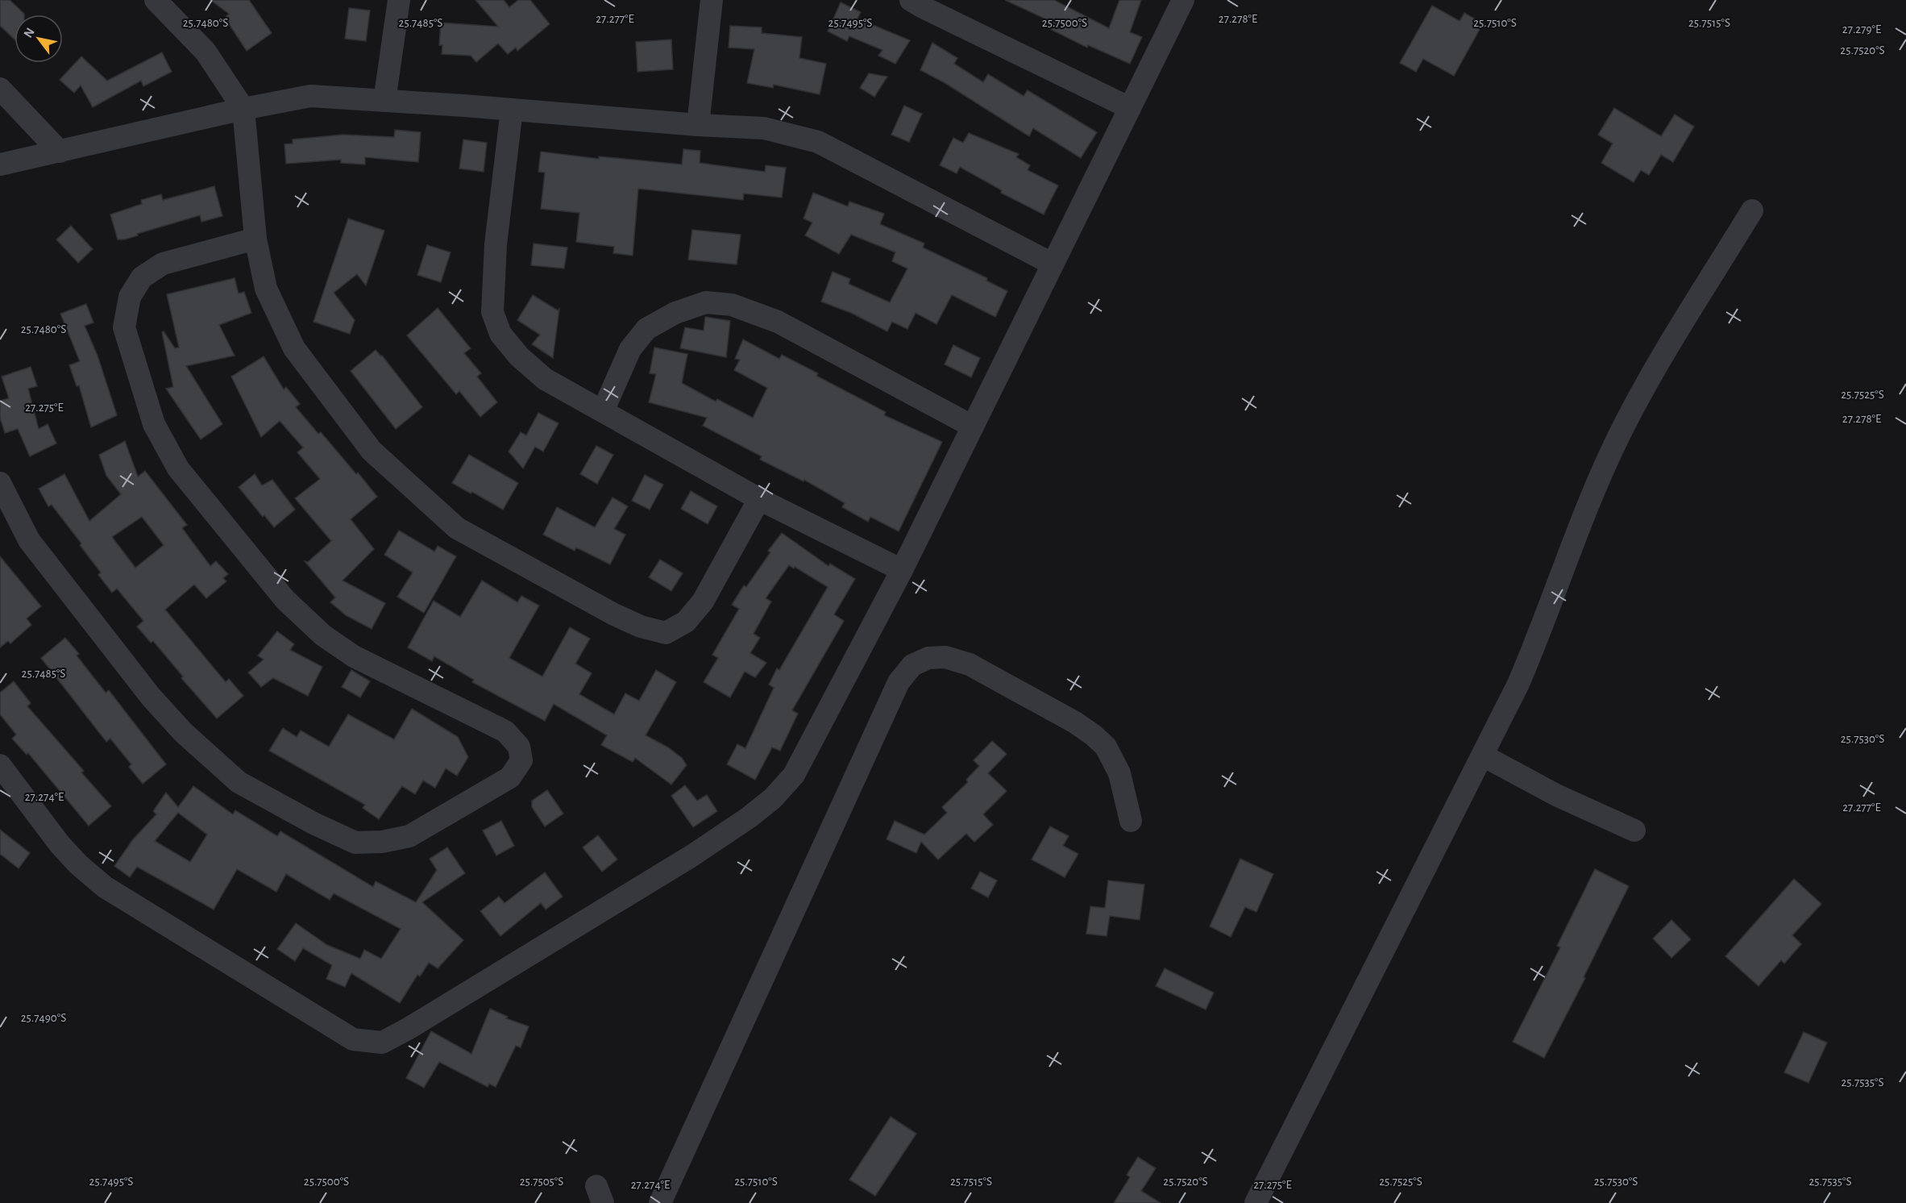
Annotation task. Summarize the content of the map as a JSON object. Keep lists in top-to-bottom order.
{
  "north": "top left",
  "coordinates": [
    "27.277°E",
    "27.278°E",
    "25.7480°S",
    "25.7485°S",
    "25.7495°S",
    "25.7500°S",
    "25.7510°S",
    "25.7515°S",
    "27.279°E",
    "25.7520°S",
    "25.7525°S",
    "27.275°E",
    "25.7530°S",
    "27.274°E",
    "25.7490°S",
    "25.7535°S",
    "25.7505°S"
  ]
}
